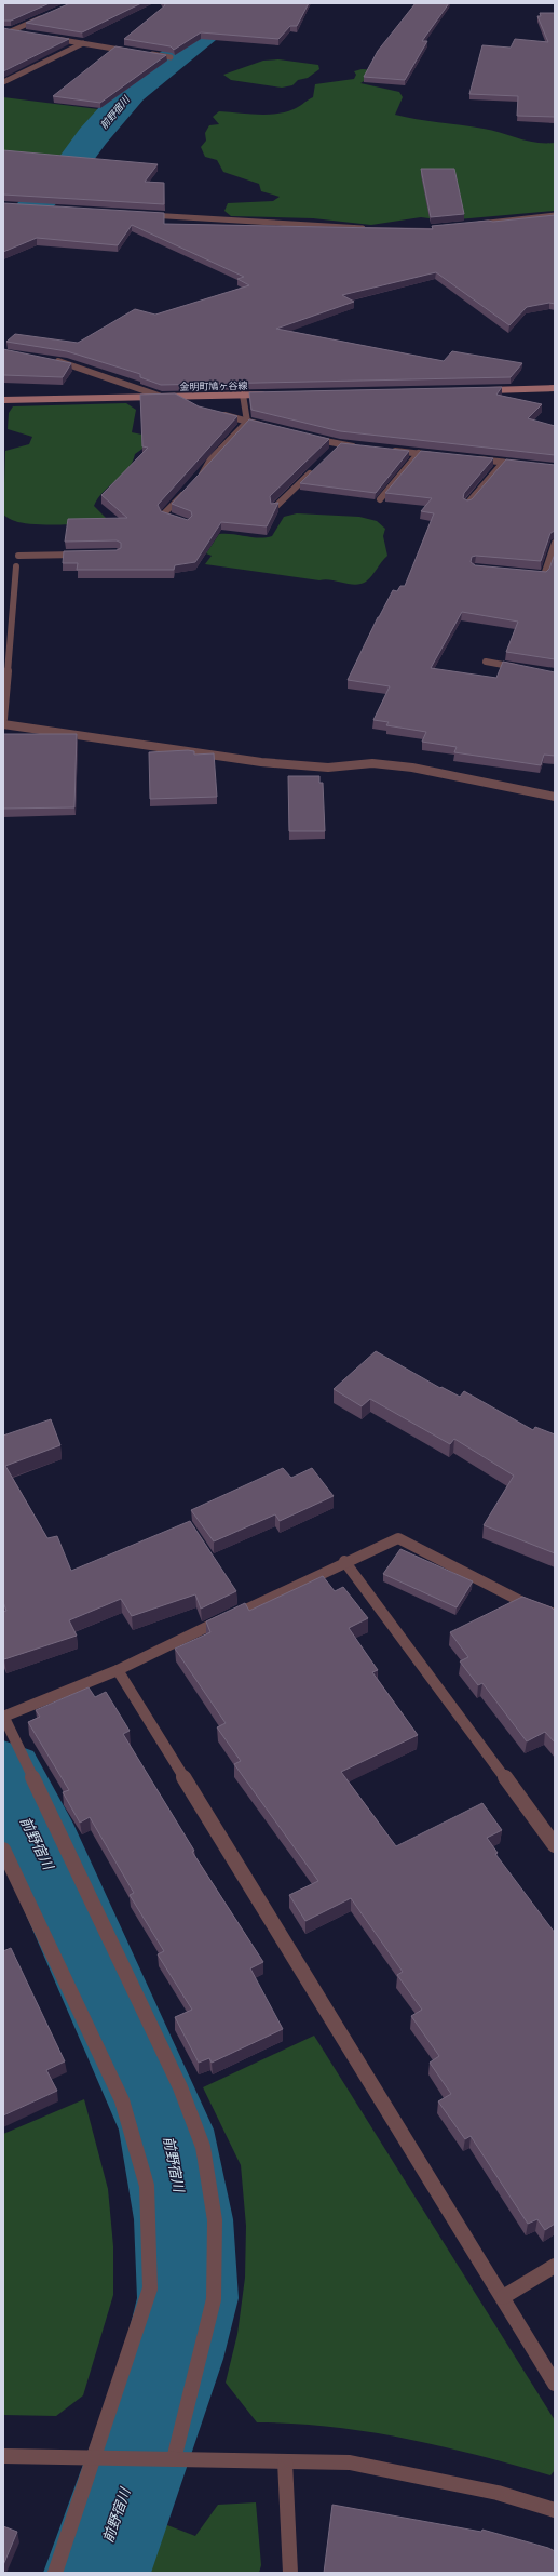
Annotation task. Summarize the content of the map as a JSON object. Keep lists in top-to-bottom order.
{
  "streets": {
    "main road": ["金明町鳩ヶ谷線"]
  },
  "water": ["前野宿川"]
}
